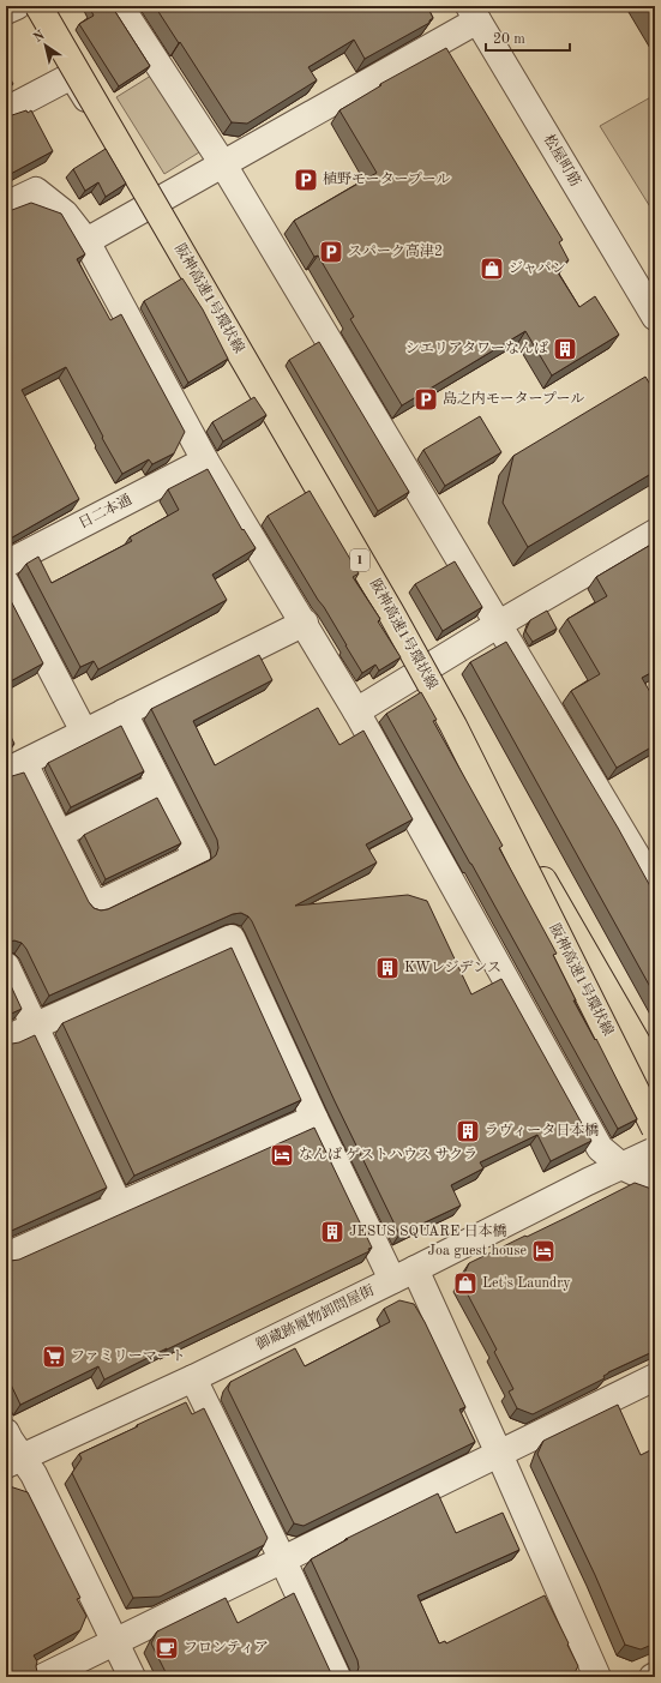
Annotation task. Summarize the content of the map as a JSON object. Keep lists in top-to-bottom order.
{
  "streets": {
    "highway": ["阪神高速1号環状線", "1"],
    "street": ["松屋町筋", "日二本通", "御蔵跡履物卸問屋街"]
  },
  "places": {
    "parking": ["植野モータープール", "スパーク高津2", "島之内モータープール"],
    "shop": ["ジャパン", "Let's Laundry"],
    "building": [
      "シエリアタワーなんば",
      "KWレジデンス",
      "ラヴィータ日本橋",
      "JESUS SQUARE 日本橋"
    ],
    "hotel": ["なんば ゲストハウス サクラ", "Joa guest house"],
    "supermarket": ["ファミリーマート"],
    "cafe": ["フロンティア"]
  },
  "scale_bar": "20 m",
  "north": "top left"
}
